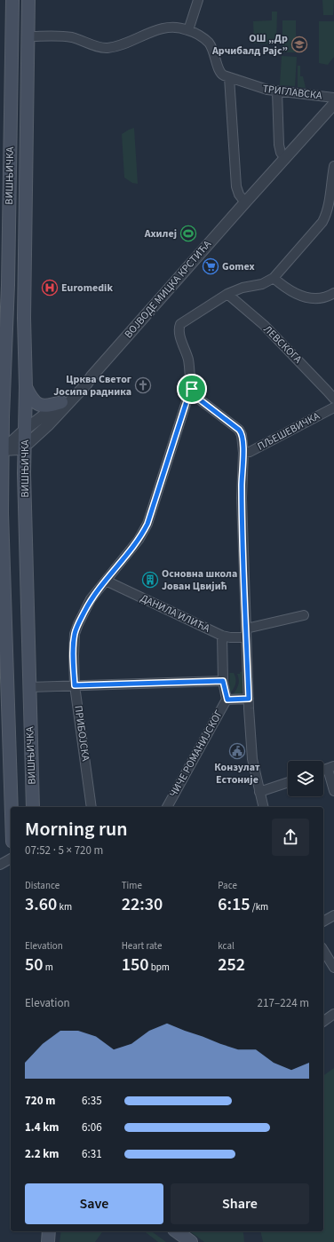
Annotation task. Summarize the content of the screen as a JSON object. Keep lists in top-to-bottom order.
{
  "streets": {
    "main road": ["ВИШЊИЧКА"],
    "street": [
      "ТРИГЛАВСКА",
      "ВОЈВОДЕ МИЦКА КРСТИЋА",
      "ЛЕВСКОГА",
      "ПЉЕШЕВИЧКА",
      "ДАНИЛА ИЛИЋА",
      "ПРИБОЈСКА",
      "ЧИЧЕ РОМАНИЈСКОГ"
    ]
  },
  "crossings": [
    ["ТРИГЛАВСКА", "ВИШЊИЧКА"],
    ["ВИШЊИЧКА", "ВОЈВОДЕ МИЦКА КРСТИЋА"],
    ["ДАНИЛА ИЛИЋА", "ПРИБОЈСКА"]
  ],
  "places": {
    "school or university": ["ОШ „Др Арчибалд Рајс”"],
    "sports": ["Ахилеј"],
    "supermarket": ["Gomex"],
    "hospital": ["Euromedik"],
    "church": ["Црква Светог Јосипа радника"],
    "building": ["Основна школа Јован Цвијић"],
    "public building": ["Конзулат Естоније"]
  },
  "page": {
    "heading": ["Morning run", "07:52 · 5 × 720 m"],
    "stats": [
      ["Distance", "3.60 km"],
      ["Time", "22:30"],
      ["Pace", "6:15 /km"],
      ["Elevation", "50 m"],
      ["Heart rate", "150 bpm"],
      ["kcal", "252"]
    ],
    "chart": ["Elevation", "217–224 m"],
    "list": [
      {
        "name": "720 m",
        "note": "6:35"
      },
      {
        "name": "1.4 km",
        "note": "6:06"
      },
      {
        "name": "2.2 km",
        "note": "6:31"
      }
    ],
    "buttons": ["Save", "Share"]
  }
}
